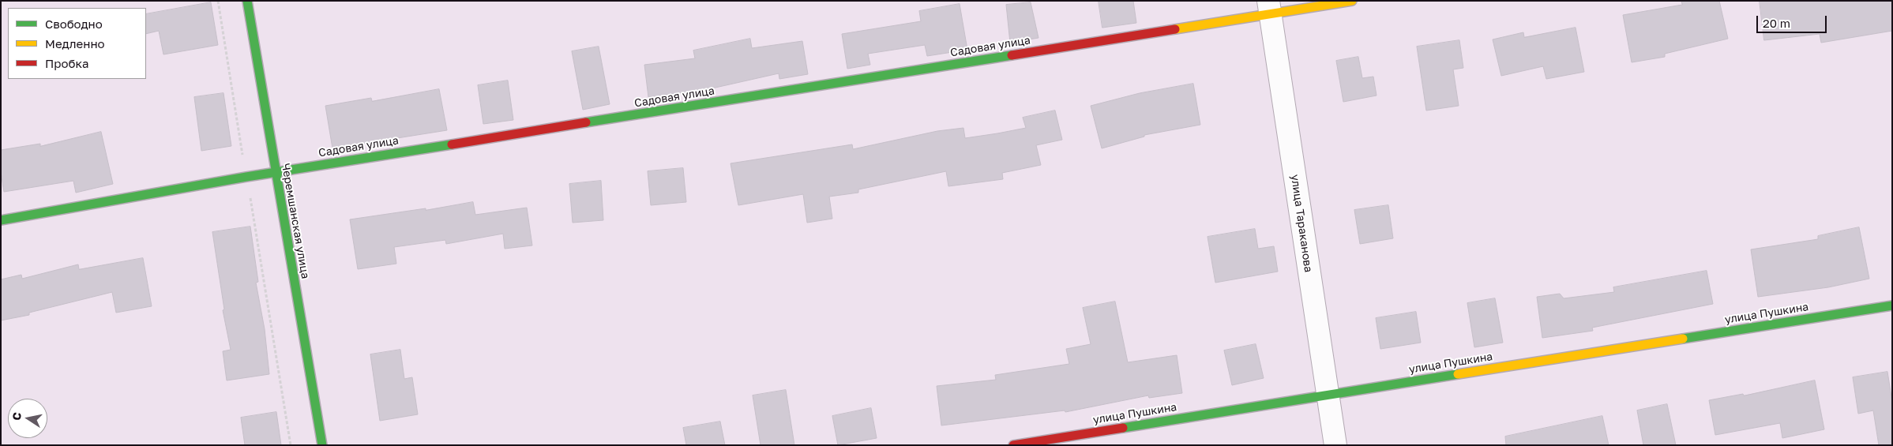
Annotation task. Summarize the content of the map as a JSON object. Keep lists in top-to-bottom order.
{
  "streets": {
    "street": [
      "Садовая улица",
      "Черемшанская улица",
      "улица Тараканова",
      "улица Пушкина"
    ]
  },
  "crossings": [
    ["Садовая улица", "Черемшанская улица"],
    ["Садовая улица", "улица Тараканова"],
    ["улица Тараканова", "улица Пушкина"]
  ],
  "legend": ["Свободно", "Медленно", "Пробка"],
  "scale_bar": "20 m",
  "north": "left"
}
